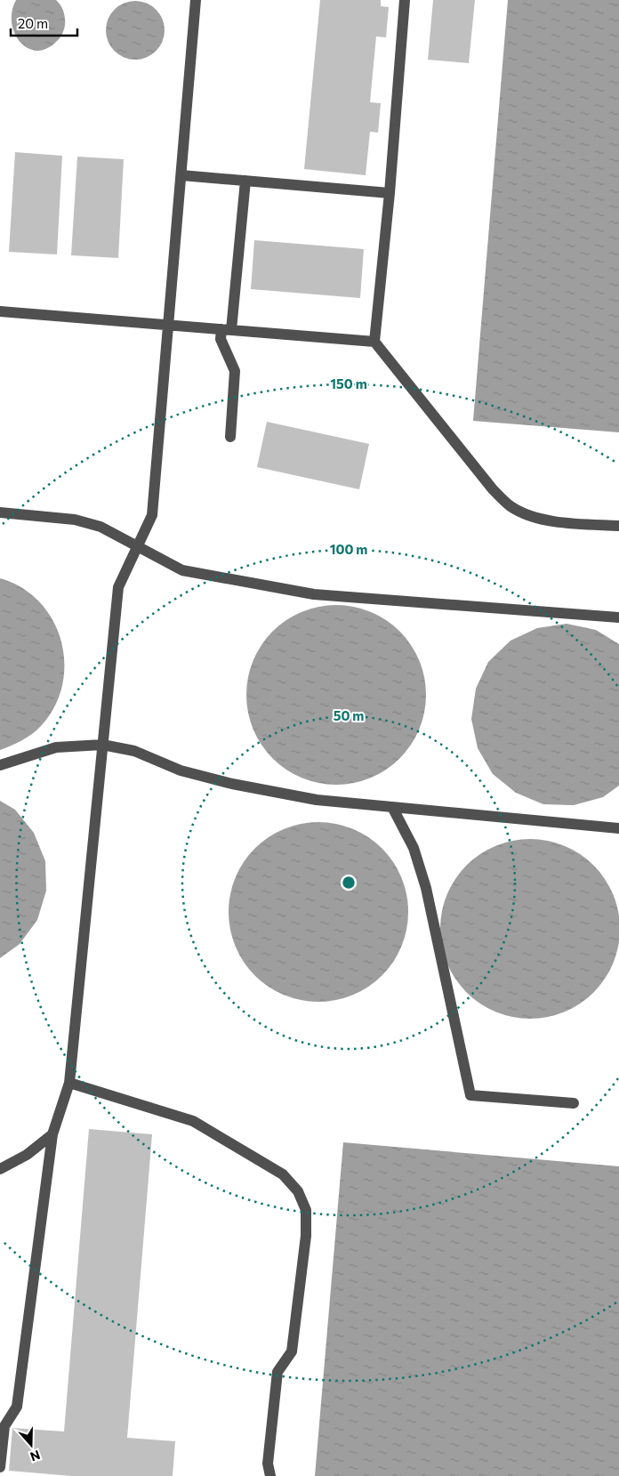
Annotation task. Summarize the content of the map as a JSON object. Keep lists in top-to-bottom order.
{
  "scale_bar": "20 m",
  "north": "bottom",
  "rings": ["150 m", "100 m", "50 m"]
}
